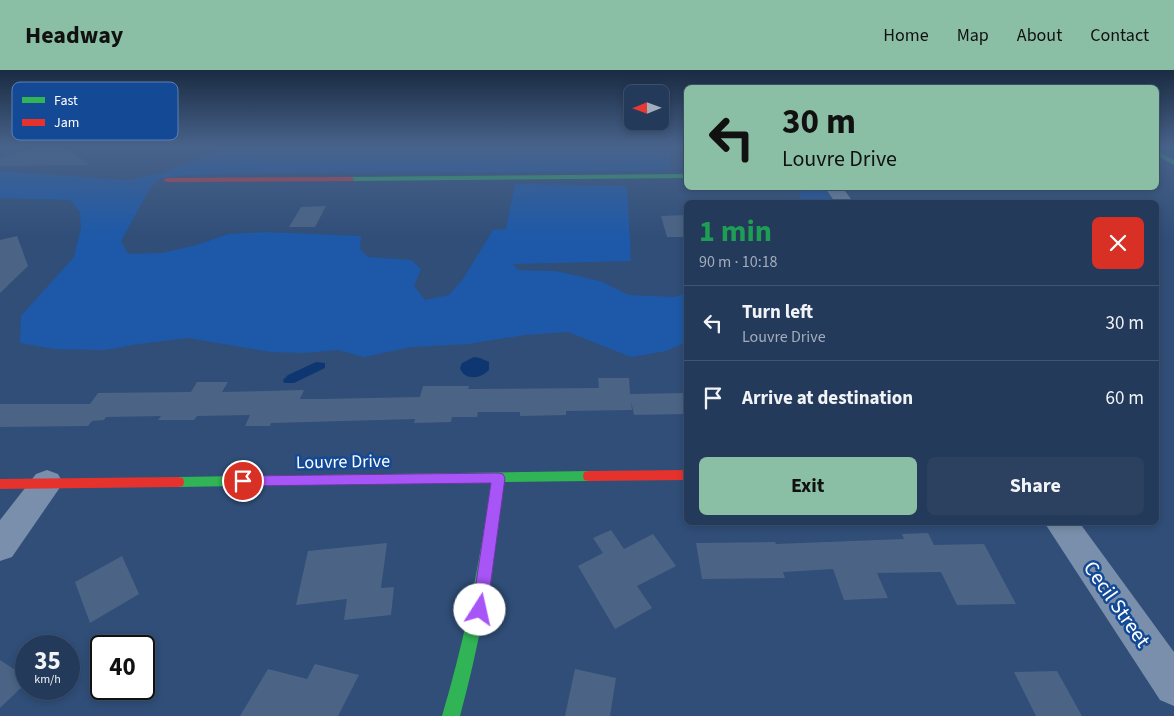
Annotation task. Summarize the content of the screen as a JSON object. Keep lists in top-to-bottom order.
{
  "streets": {
    "street": ["Louvre Drive", "Cecil Street"]
  },
  "legend": ["Fast", "Jam"],
  "north": "left",
  "page": {
    "header": "Headway",
    "nav": [
      "Home",
      "Map",
      "About",
      "Contact"
    ],
    "turn": ["30 m", "Louvre Drive"],
    "heading": ["1 min", "90 m · 10:18"],
    "list": [
      {
        "name": "Turn left",
        "note": "Louvre Drive",
        "value": "30 m"
      },
      {
        "name": "Arrive at destination",
        "value": "60 m"
      }
    ],
    "buttons": ["Exit", "Share"],
    "speed": "35 km/h",
    "limit": "40"
  }
}
